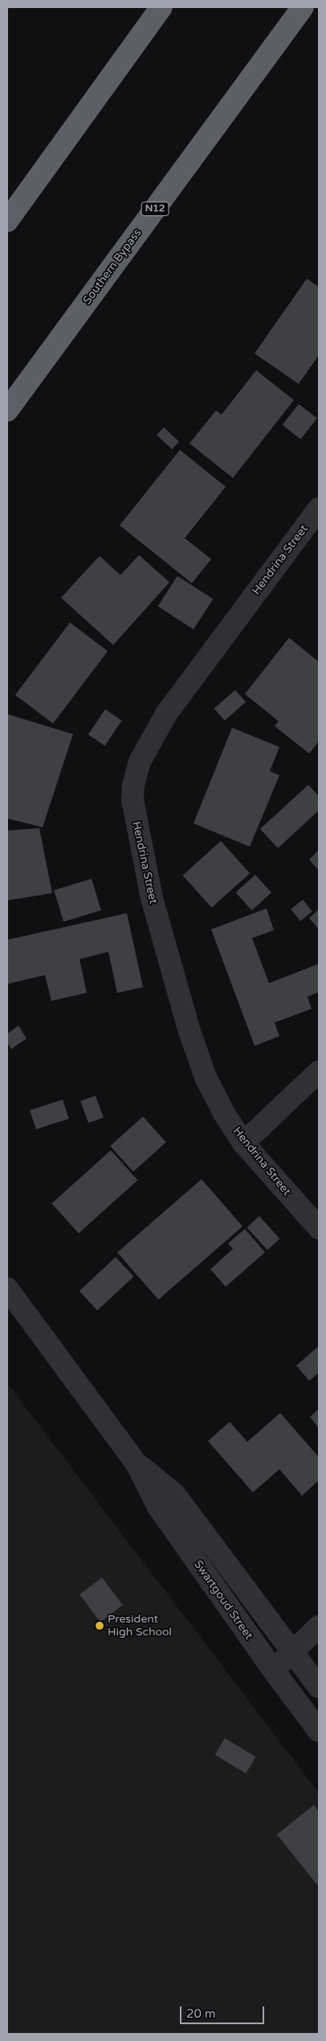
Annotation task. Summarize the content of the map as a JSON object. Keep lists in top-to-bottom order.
{
  "streets": {
    "highway": ["N12", "Southern Bypass"],
    "street": ["Hendrina Street", "Swartgoud Street"]
  },
  "places": ["President High School"],
  "scale_bar": "20 m"
}
